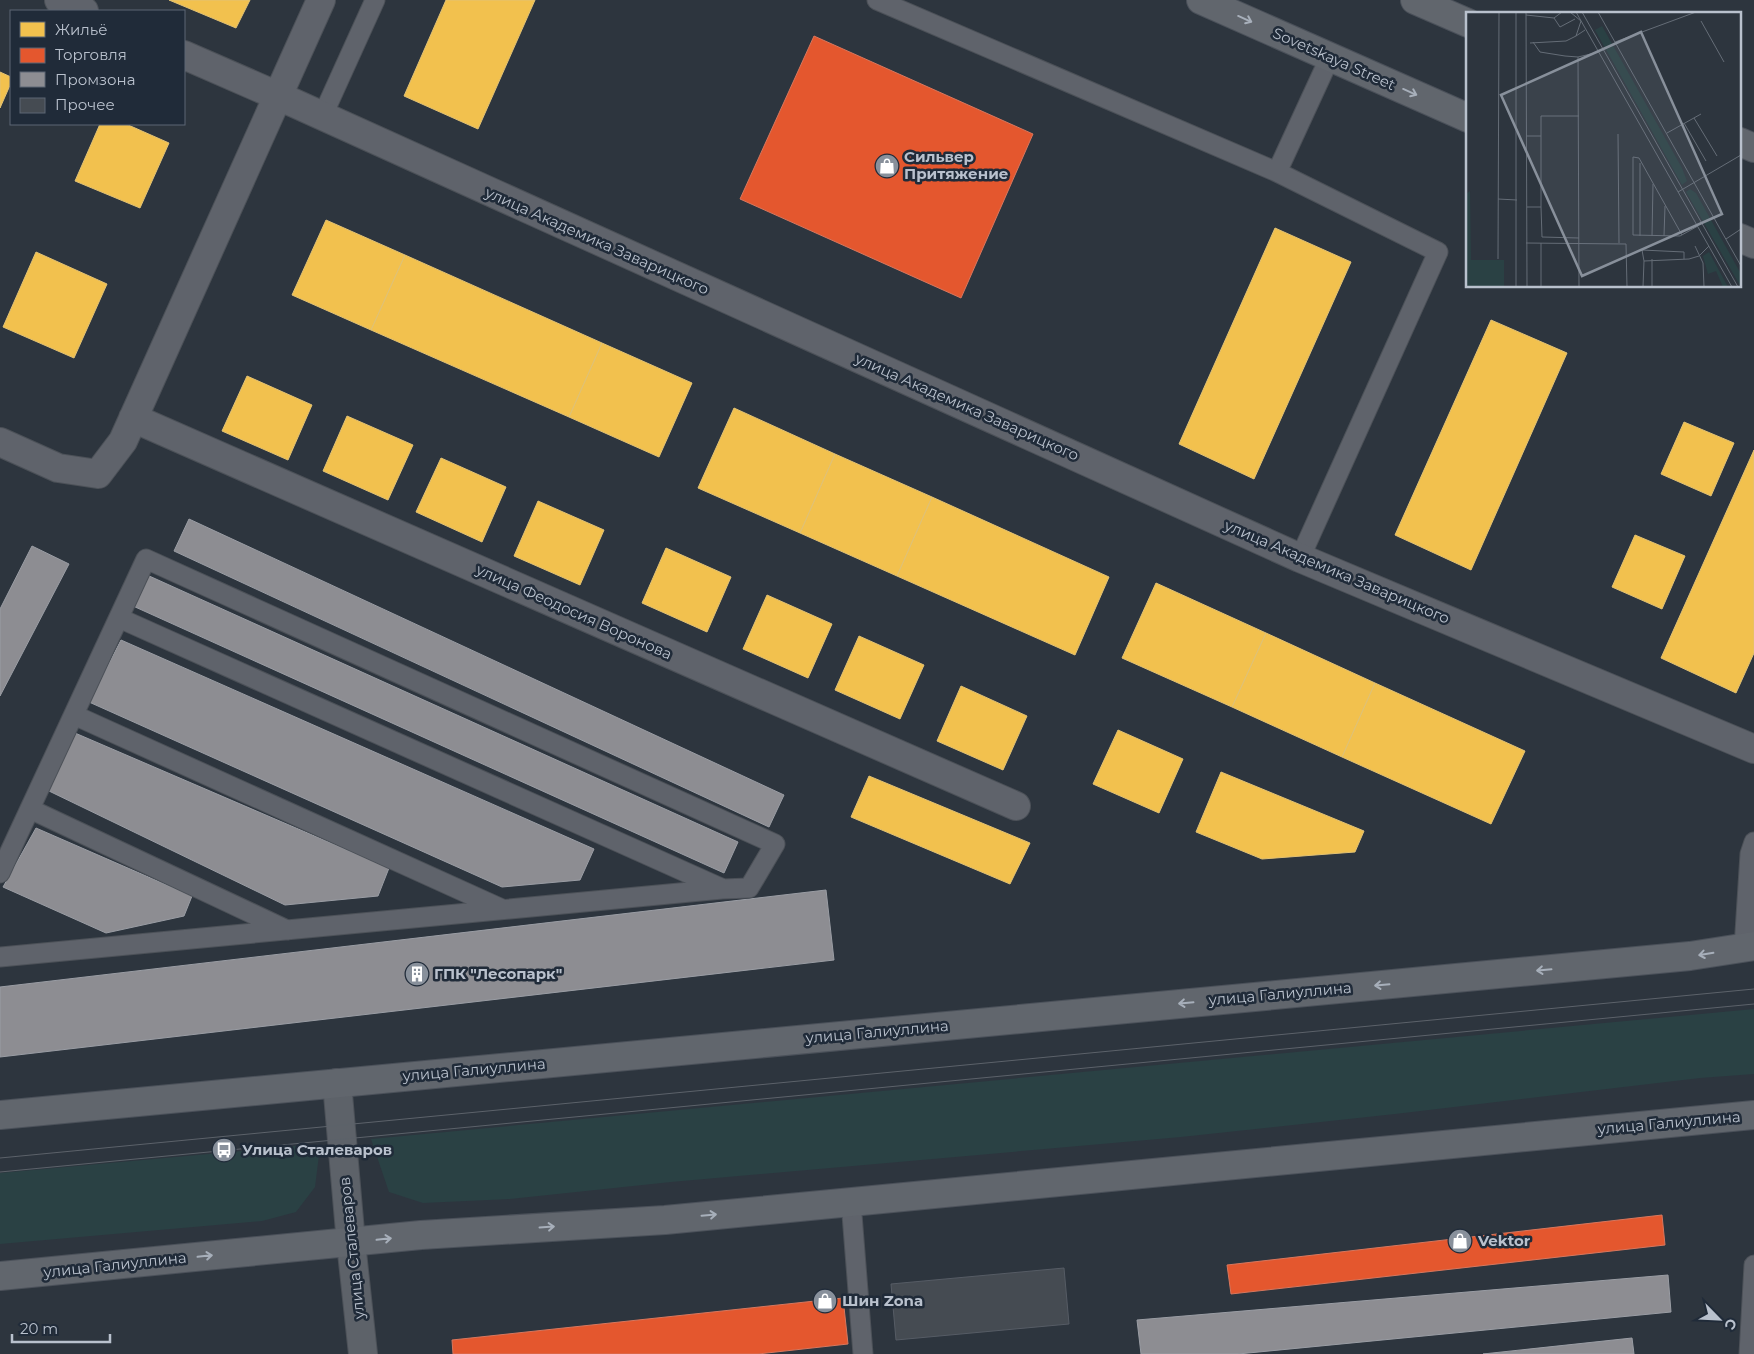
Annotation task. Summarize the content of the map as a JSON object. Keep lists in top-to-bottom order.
{
  "streets": {
    "main road": ["Sovetskaya Street", "улица Галиуллина", "улица Сталеваров"],
    "street": ["улица Академика Заварицкого", "улица Феодосия Воронова"]
  },
  "crossings": [
    ["улица Галиуллина", "улица Сталеваров"]
  ],
  "one_way": ["Sovetskaya Street"],
  "places": {
    "shop": ["Сильвер Притяжение", "Vektor", "Шин Zona"],
    "building": ["ГПК \"Лесопарк\""],
    "bus stop": ["Улица Сталеваров"]
  },
  "legend": [
    "Жильё",
    "Торговля",
    "Промзона",
    "Прочее"
  ],
  "scale_bar": "20 m",
  "north": "bottom right"
}
